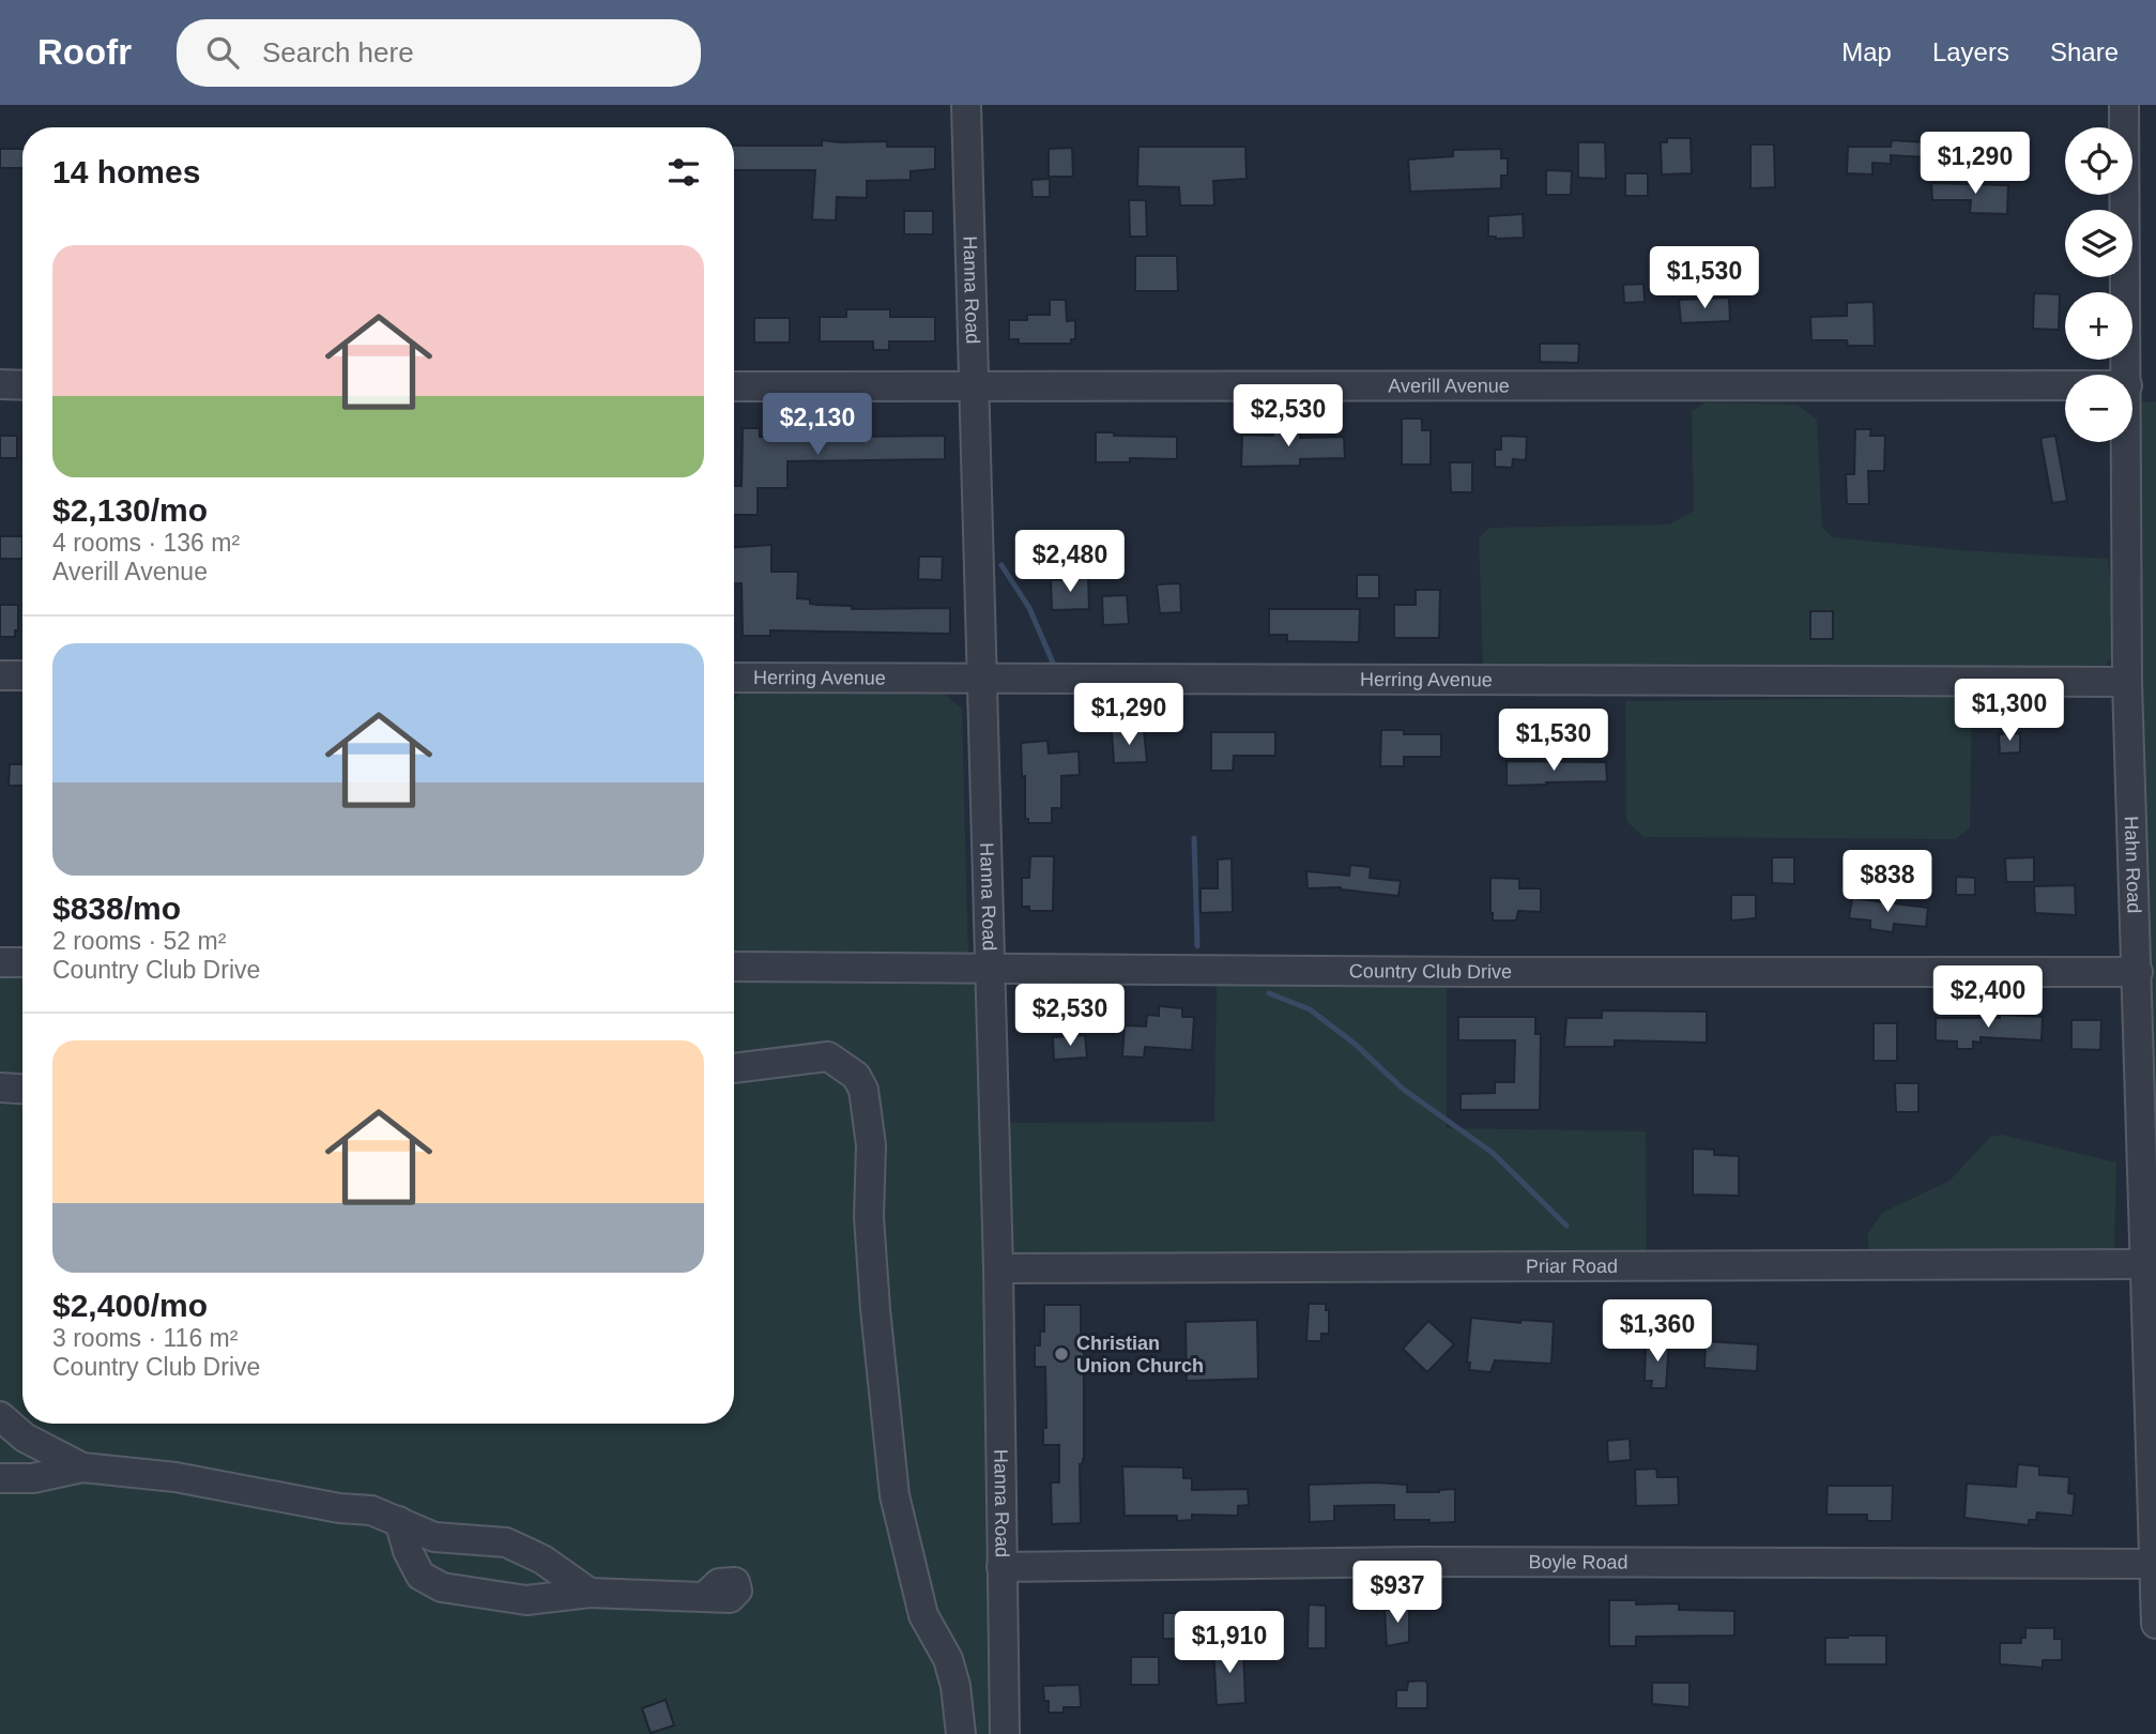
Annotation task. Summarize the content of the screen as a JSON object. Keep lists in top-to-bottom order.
{
  "streets": {
    "street": [
      "Hanna Road",
      "Averill Avenue",
      "Herring Avenue",
      "Hahn Road",
      "Country Club Drive",
      "Priar Road",
      "Boyle Road"
    ]
  },
  "crossings": [
    ["Hanna Road", "Averill Avenue"],
    ["Hanna Road", "Herring Avenue"],
    ["Hanna Road", "Country Club Drive"],
    ["Hanna Road", "Priar Road"],
    ["Hanna Road", "Boyle Road"],
    ["Herring Avenue", "Hahn Road"],
    ["Hahn Road", "Country Club Drive"],
    ["Hahn Road", "Priar Road"],
    ["Hahn Road", "Boyle Road"]
  ],
  "places": ["Christian Union Church"],
  "page": {
    "header": "Roofr",
    "search": "Search here",
    "nav": ["Map", "Layers", "Share"],
    "map_buttons": ["+", "−"],
    "heading": "14 homes",
    "price": [
      "$1,290",
      "$1,530",
      "$2,530",
      "$2,130",
      "$2,480",
      "$1,300",
      "$1,290",
      "$1,530",
      "$838",
      "$2,400",
      "$2,530",
      "$1,360",
      "$937",
      "$1,910"
    ],
    "list": [
      {
        "name": "$2,130/mo",
        "note": "4 rooms · 136 m² · Averill Avenue"
      },
      {
        "name": "$838/mo",
        "note": "2 rooms · 52 m² · Country Club Drive"
      },
      {
        "name": "$2,400/mo",
        "note": "3 rooms · 116 m² · Country Club Drive"
      }
    ]
  }
}
